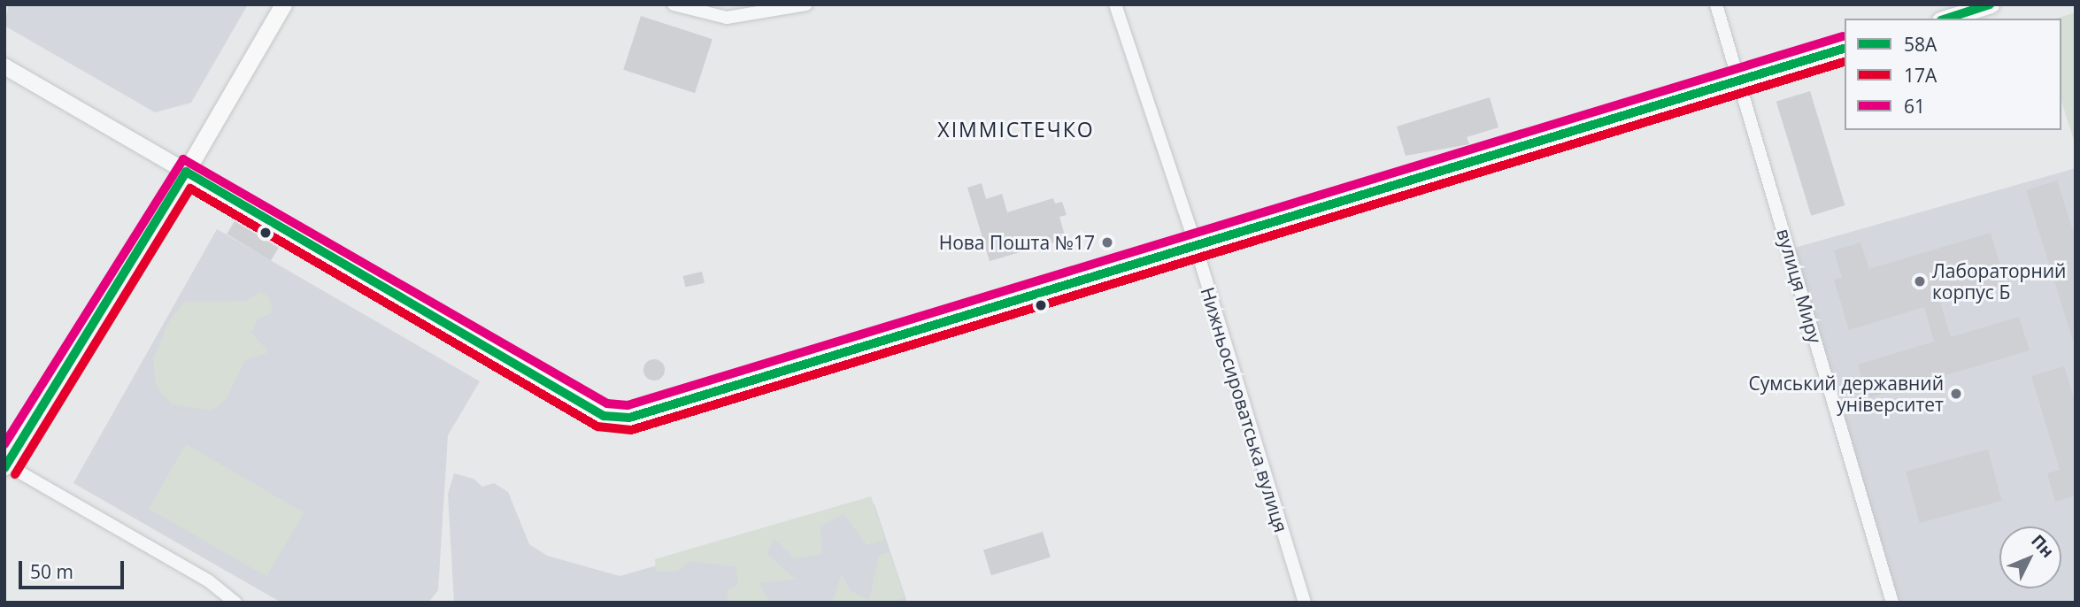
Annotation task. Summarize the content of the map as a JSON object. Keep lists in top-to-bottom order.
{
  "streets": {
    "street": ["вулиця Миру", "Нижньосироватська вулиця"]
  },
  "districts": ["ХІММІСТЕЧКО"],
  "places": ["Нова Пошта №17", "Лабораторний корпус Б", "Сумський державний університет"],
  "lines": ["transit line 58А", "transit line 61", "transit line 17А"],
  "legend": ["58А", "17А", "61"],
  "scale_bar": "50 m",
  "north": "top right"
}
